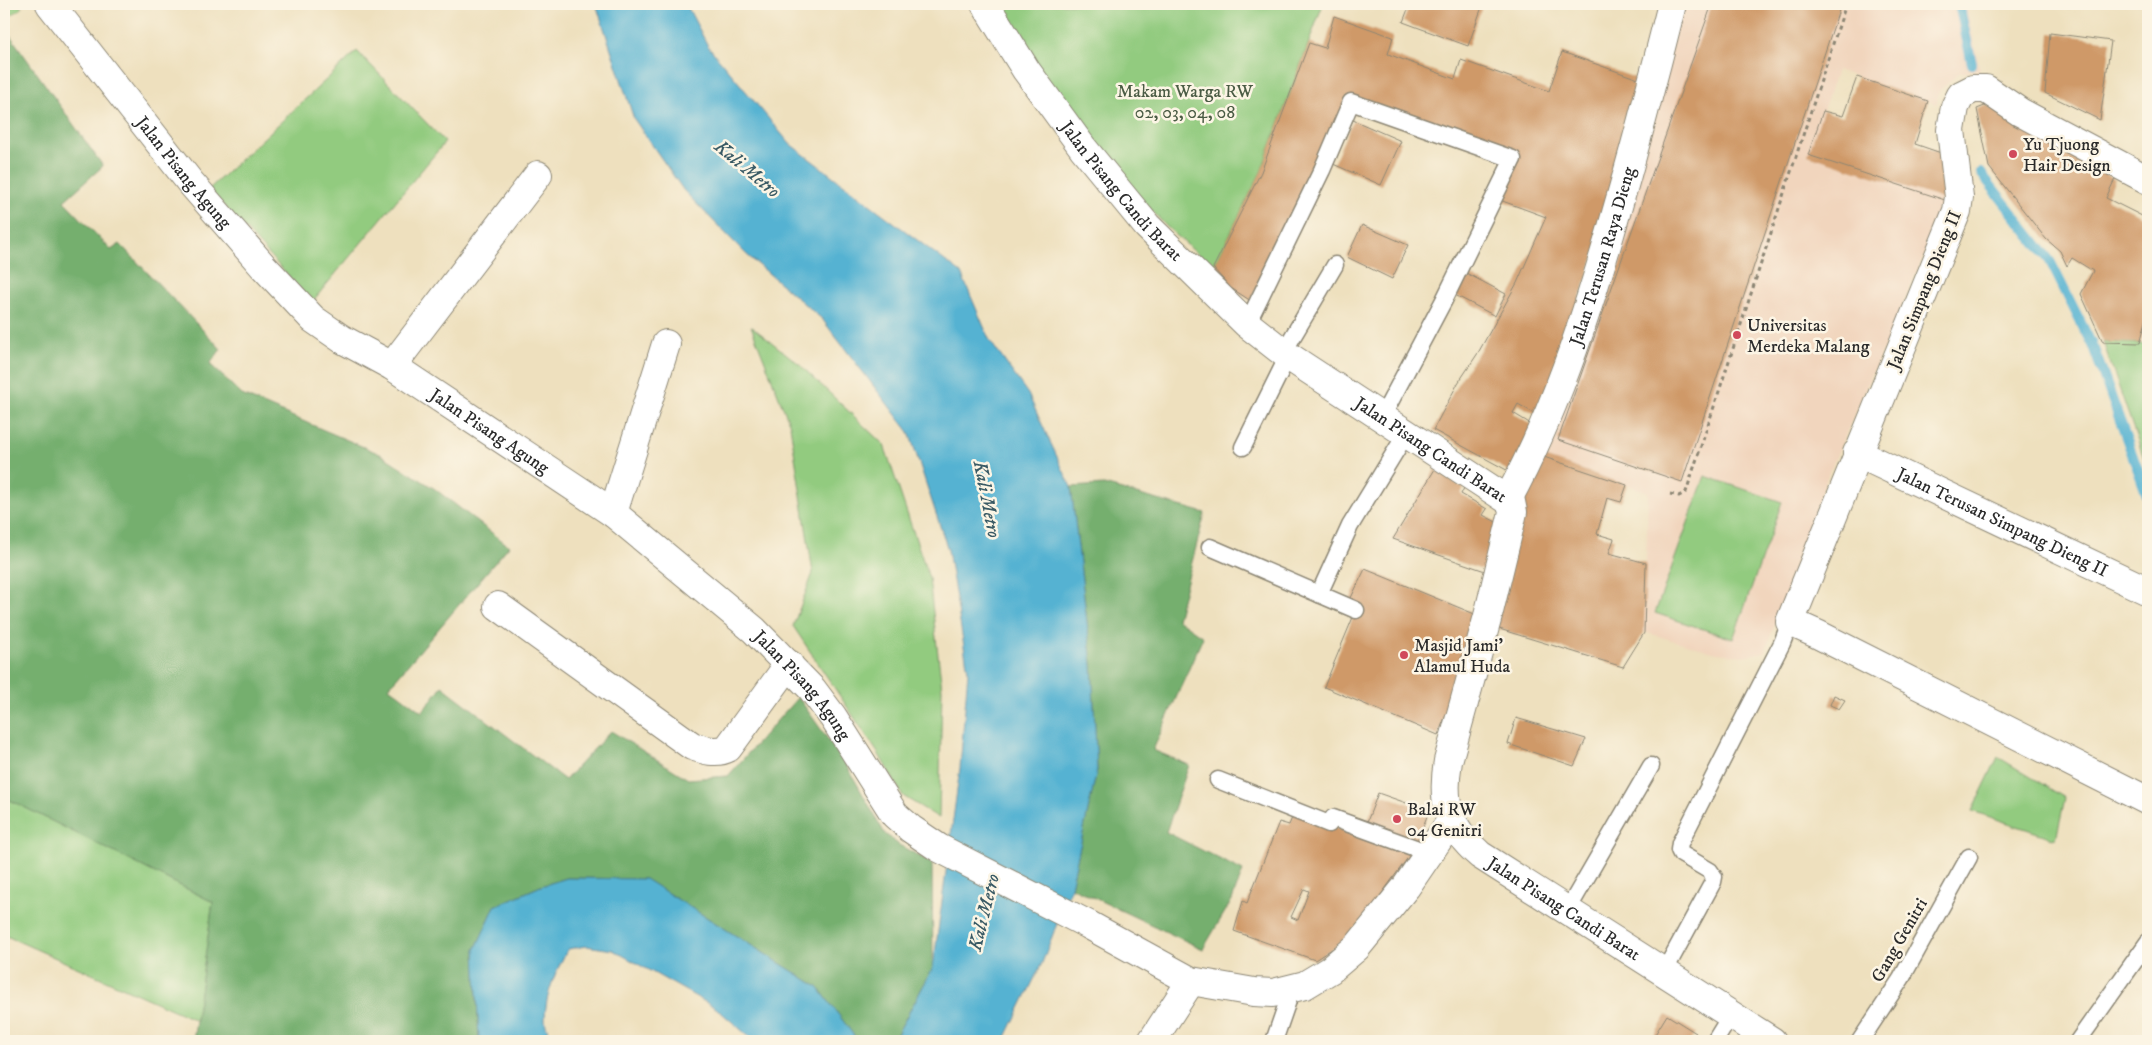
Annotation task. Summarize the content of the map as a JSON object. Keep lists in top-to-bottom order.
{
  "streets": {
    "street": [
      "Jalan Pisang Agung",
      "Jalan Pisang Candi Barat",
      "Jalan Terusan Raya Dieng",
      "Jalan Simpang Dieng II",
      "Jalan Terusan Simpang Dieng II"
    ],
    "lane": ["Gang Genitri"]
  },
  "crossings": [
    ["Jalan Pisang Agung", "Jalan Pisang Candi Barat"],
    ["Jalan Pisang Candi Barat", "Jalan Terusan Raya Dieng"],
    ["Jalan Simpang Dieng II", "Jalan Terusan Simpang Dieng II"]
  ],
  "water": ["Kali Metro"],
  "parks": ["Makam Warga RW 02, 03, 04, 08"],
  "places": [
    "Yu Tjuong Hair Design",
    "Universitas Merdeka Malang",
    "Masjid Jami' Alamul Huda",
    "Balai RW 04 Genitri"
  ]
}
